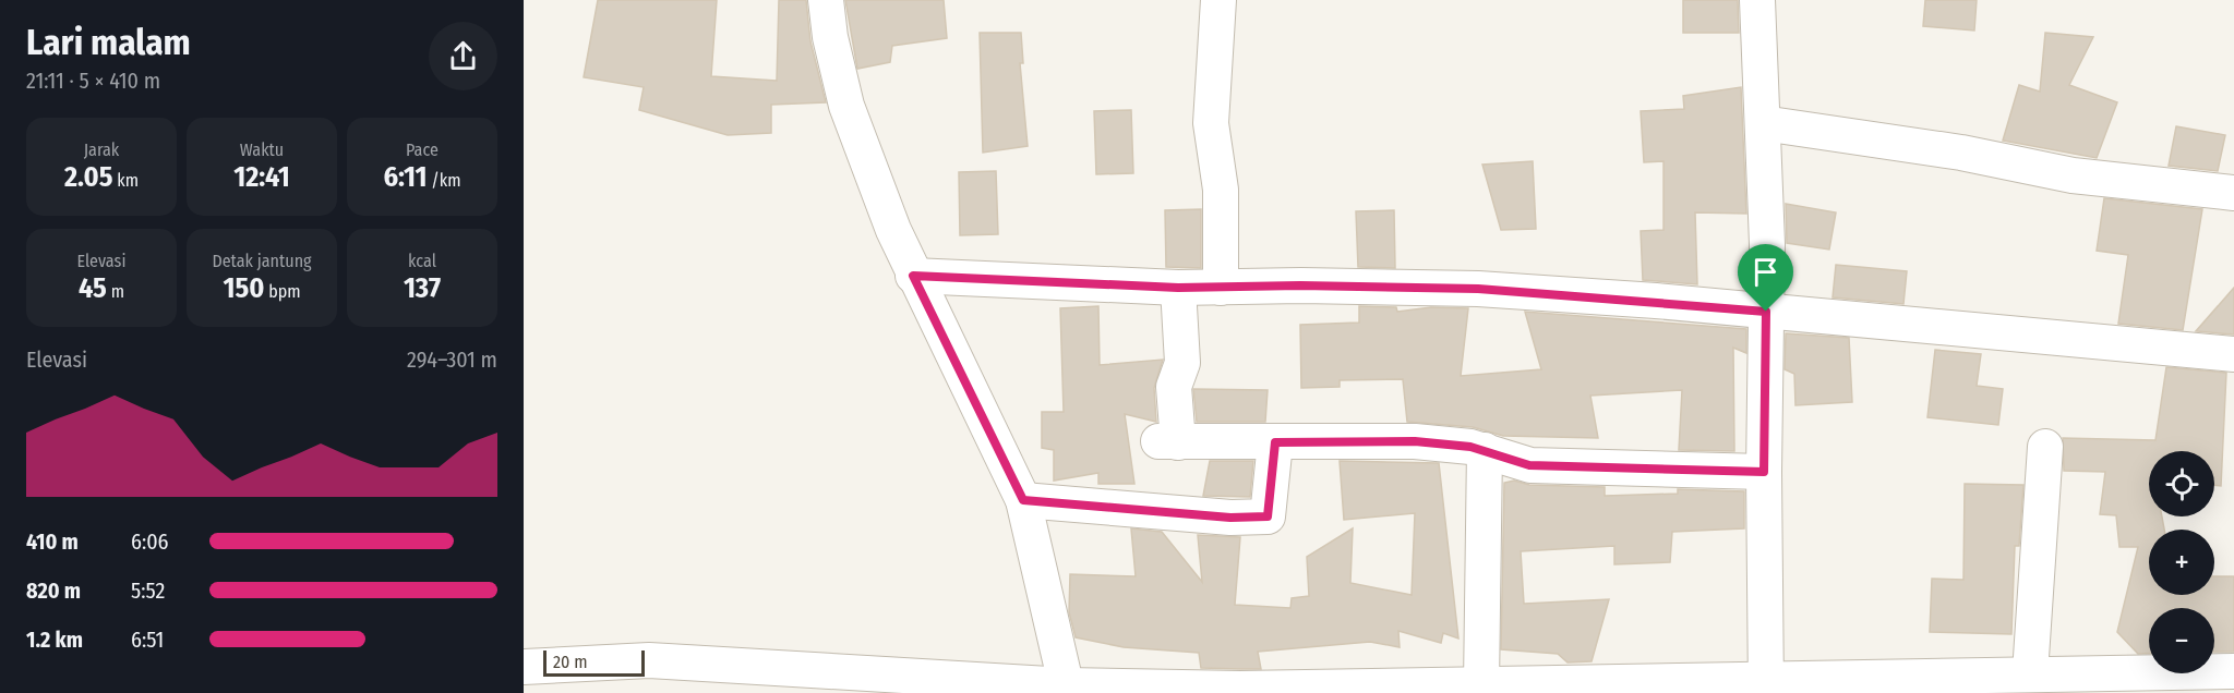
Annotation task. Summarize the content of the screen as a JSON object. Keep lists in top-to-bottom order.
{
  "scale_bar": "20 m",
  "page": {
    "heading": ["Lari malam", "21:11 · 5 × 410 m"],
    "stats": [
      ["Jarak", "2.05 km"],
      ["Waktu", "12:41"],
      ["Pace", "6:11 /km"],
      ["Elevasi", "45 m"],
      ["Detak jantung", "150 bpm"],
      ["kcal", "137"]
    ],
    "chart": ["Elevasi", "294–301 m"],
    "map_buttons": ["+", "−"],
    "list": [
      {
        "name": "410 m",
        "note": "6:06"
      },
      {
        "name": "820 m",
        "note": "5:52"
      },
      {
        "name": "1.2 km",
        "note": "6:51"
      }
    ],
    "scale": "20 m"
  }
}
